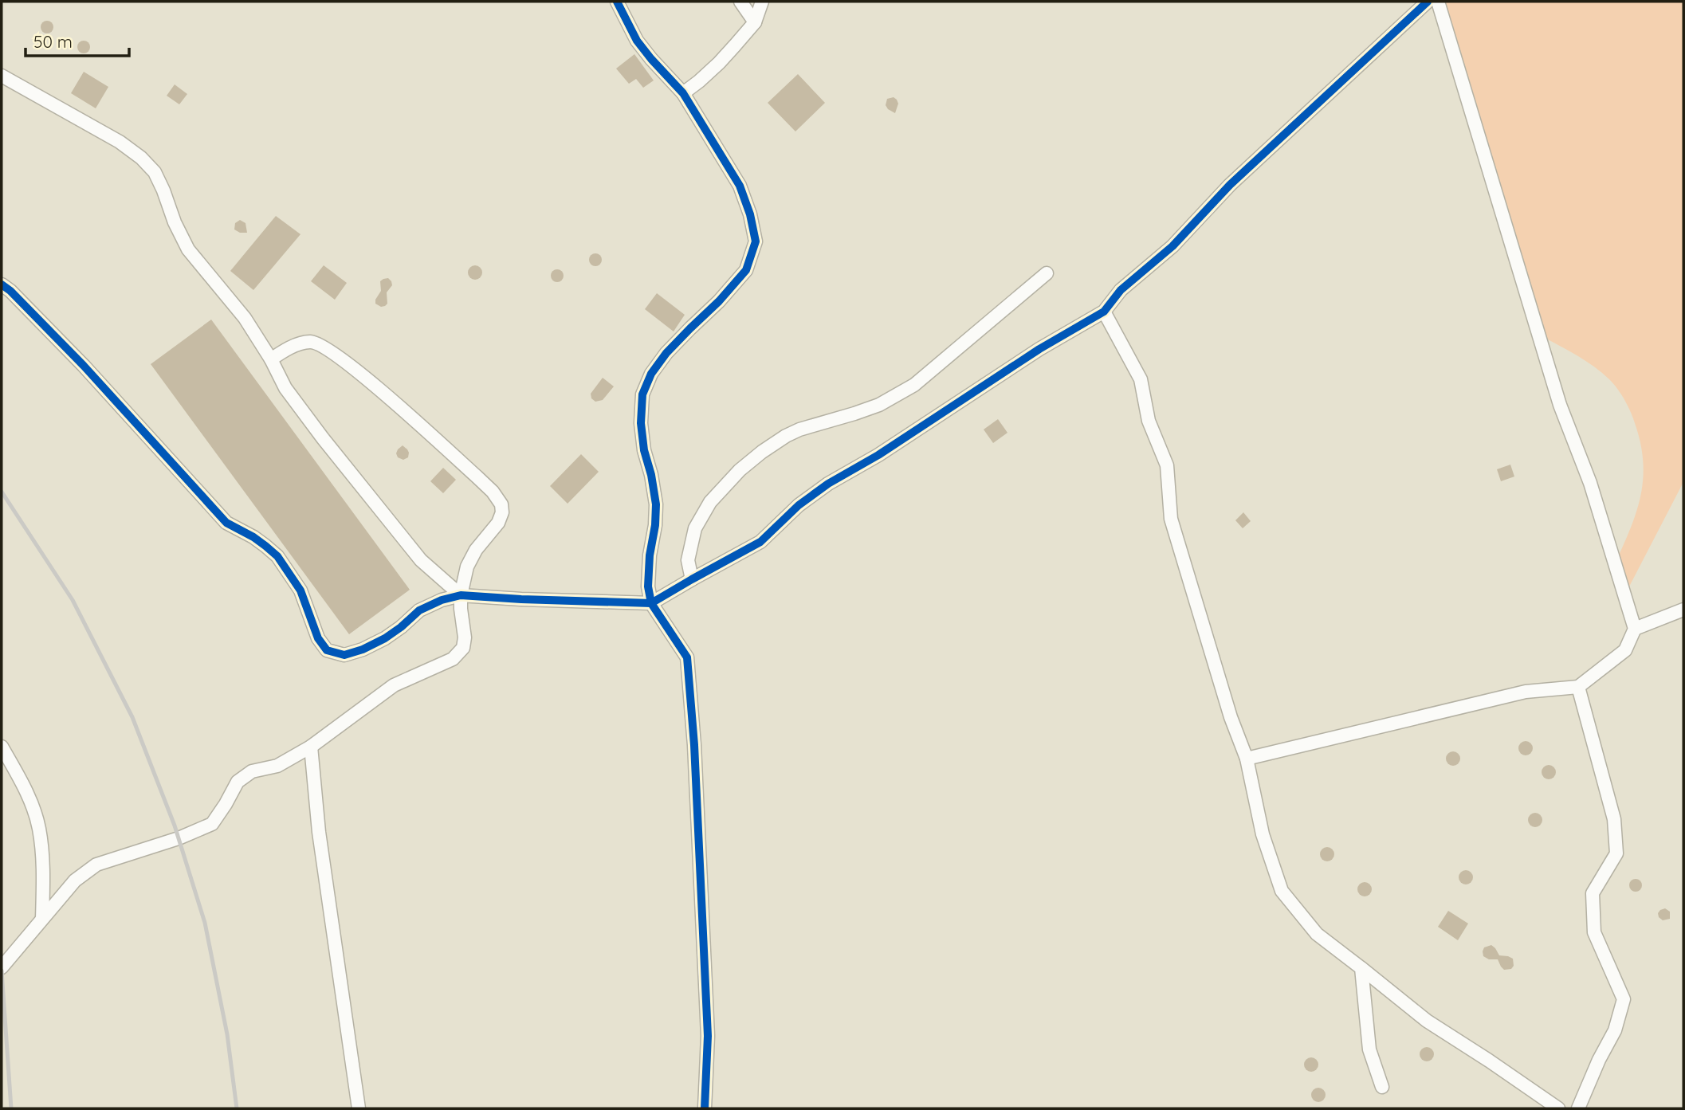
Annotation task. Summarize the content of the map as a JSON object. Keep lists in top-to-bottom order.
{
  "scale_bar": "50 m"
}
